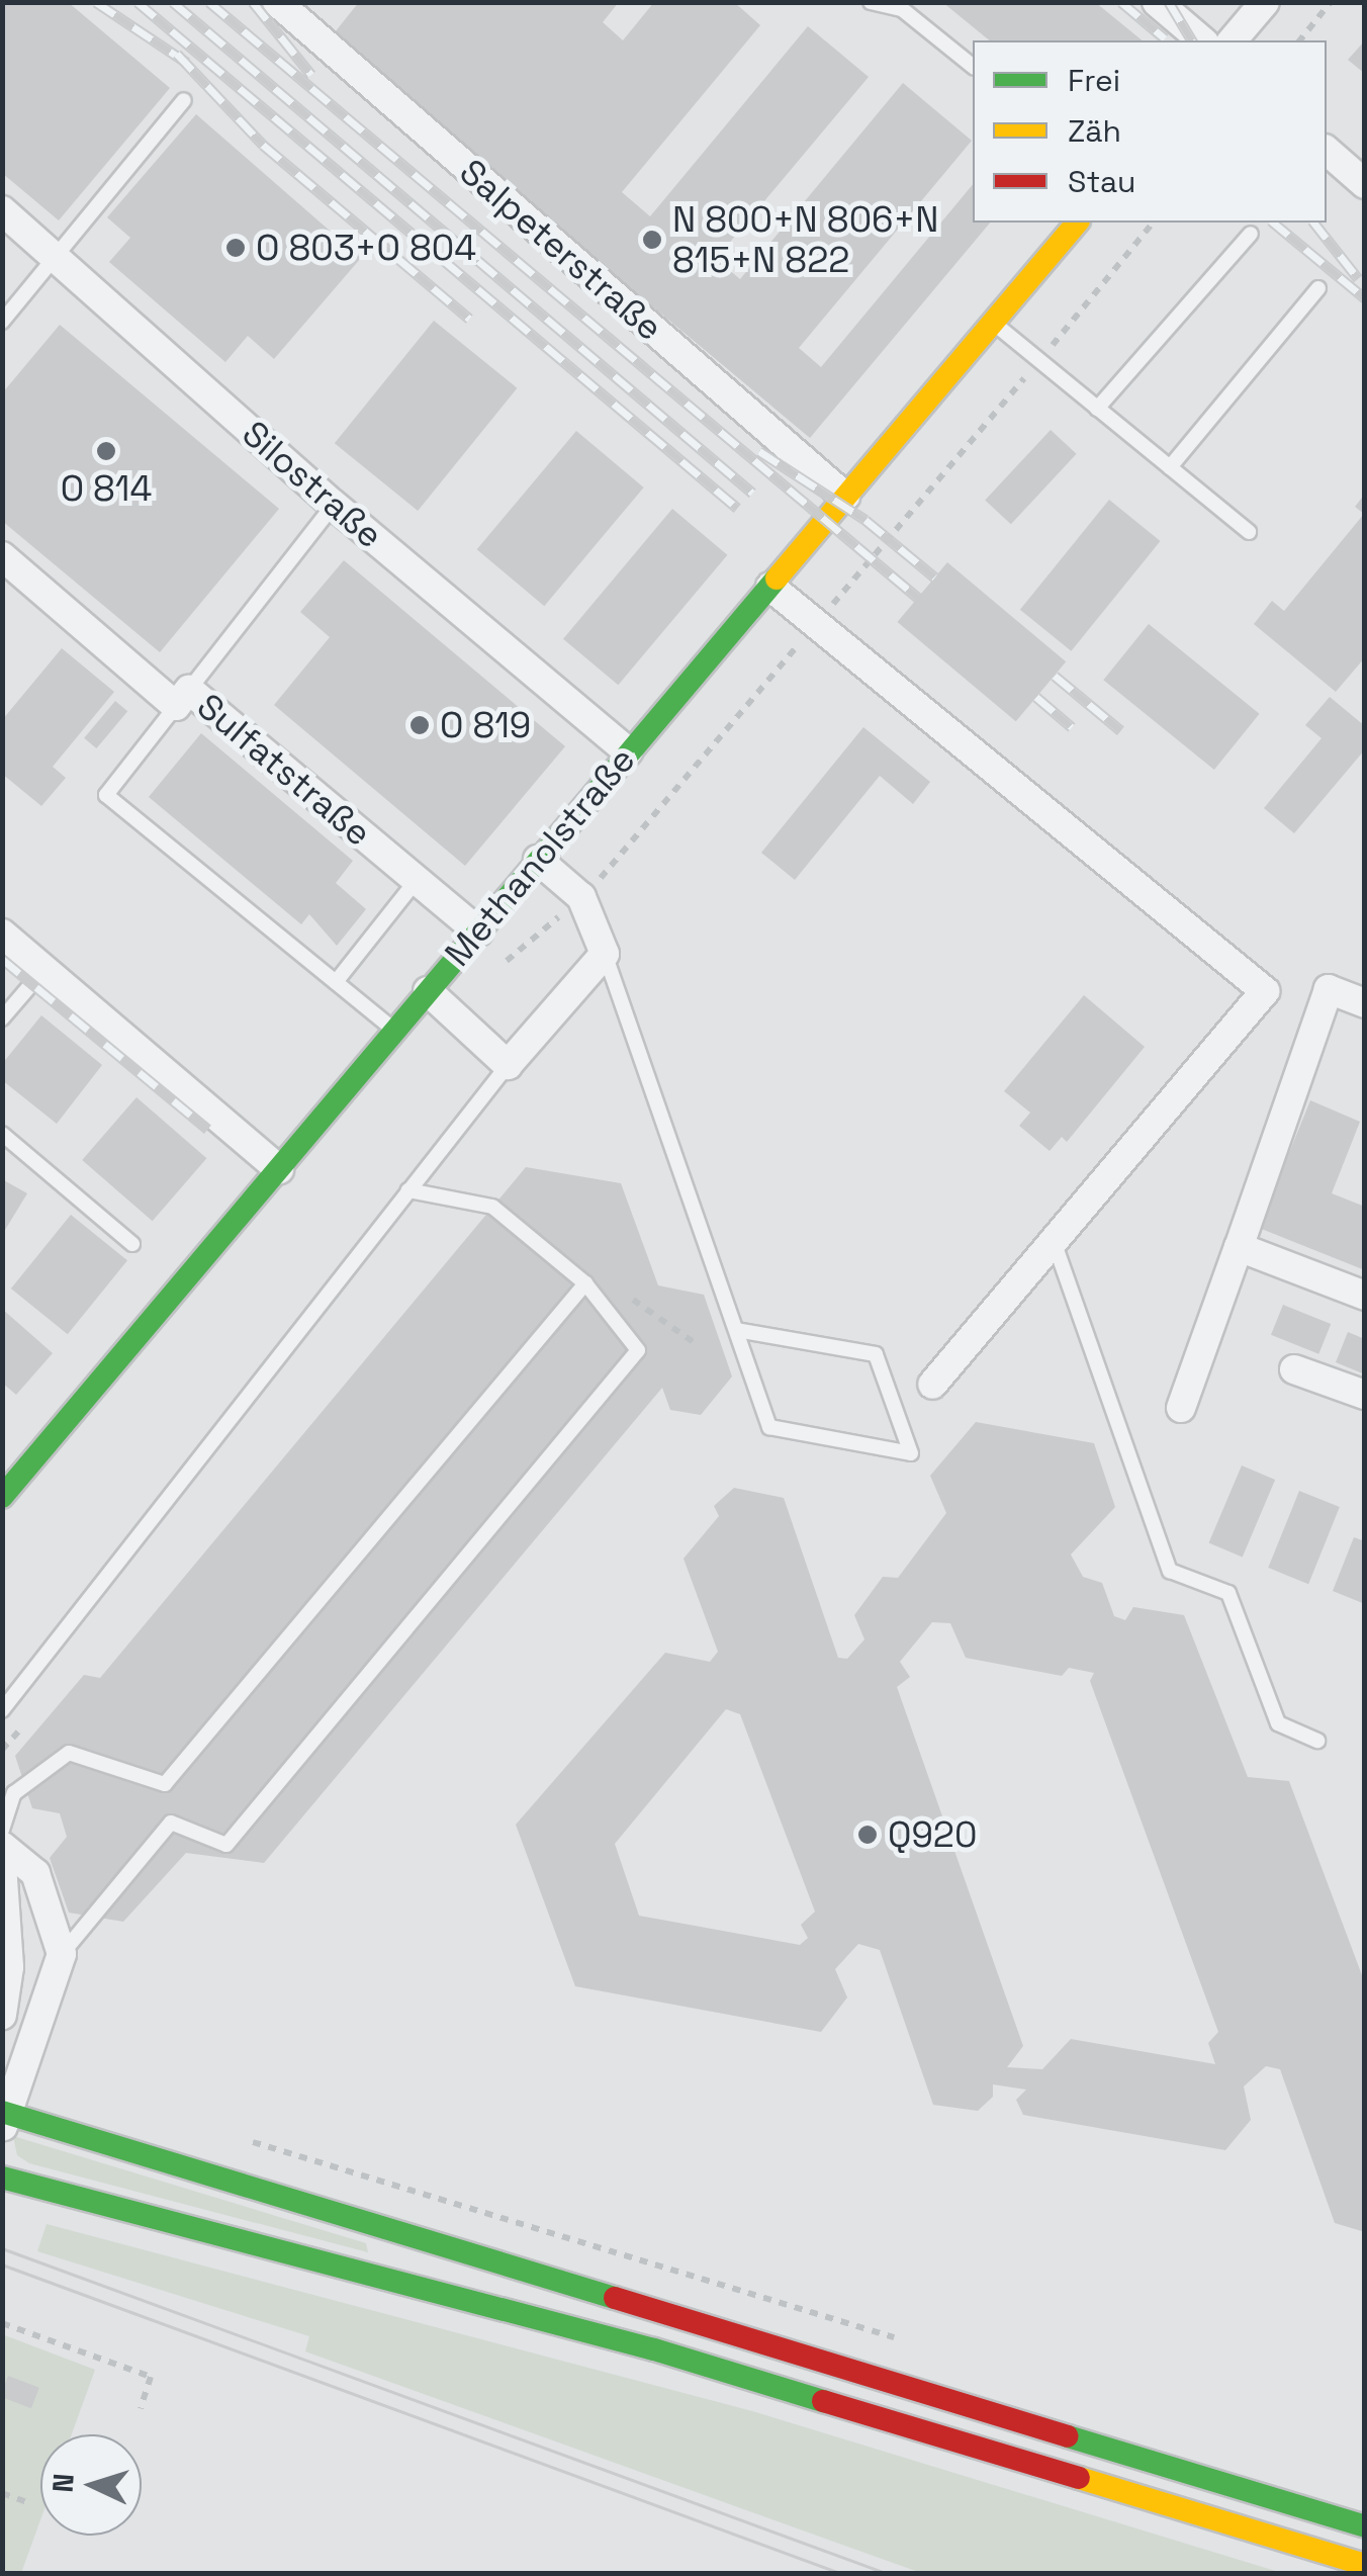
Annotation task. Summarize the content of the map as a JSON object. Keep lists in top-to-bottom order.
{
  "streets": {
    "main road": ["Methanolstraße"],
    "street": ["Salpeterstraße", "Silostraße", "Sulfatstraße"]
  },
  "crossings": [
    ["Salpeterstraße", "Methanolstraße"],
    ["Silostraße", "Methanolstraße"],
    ["Sulfatstraße", "Methanolstraße"]
  ],
  "places": [
    "N 800+N 806+N 815+N 822",
    "O 803+O 804",
    "O 814",
    "O 819",
    "Q920"
  ],
  "legend": ["Frei", "Zäh", "Stau"],
  "north": "left"
}
